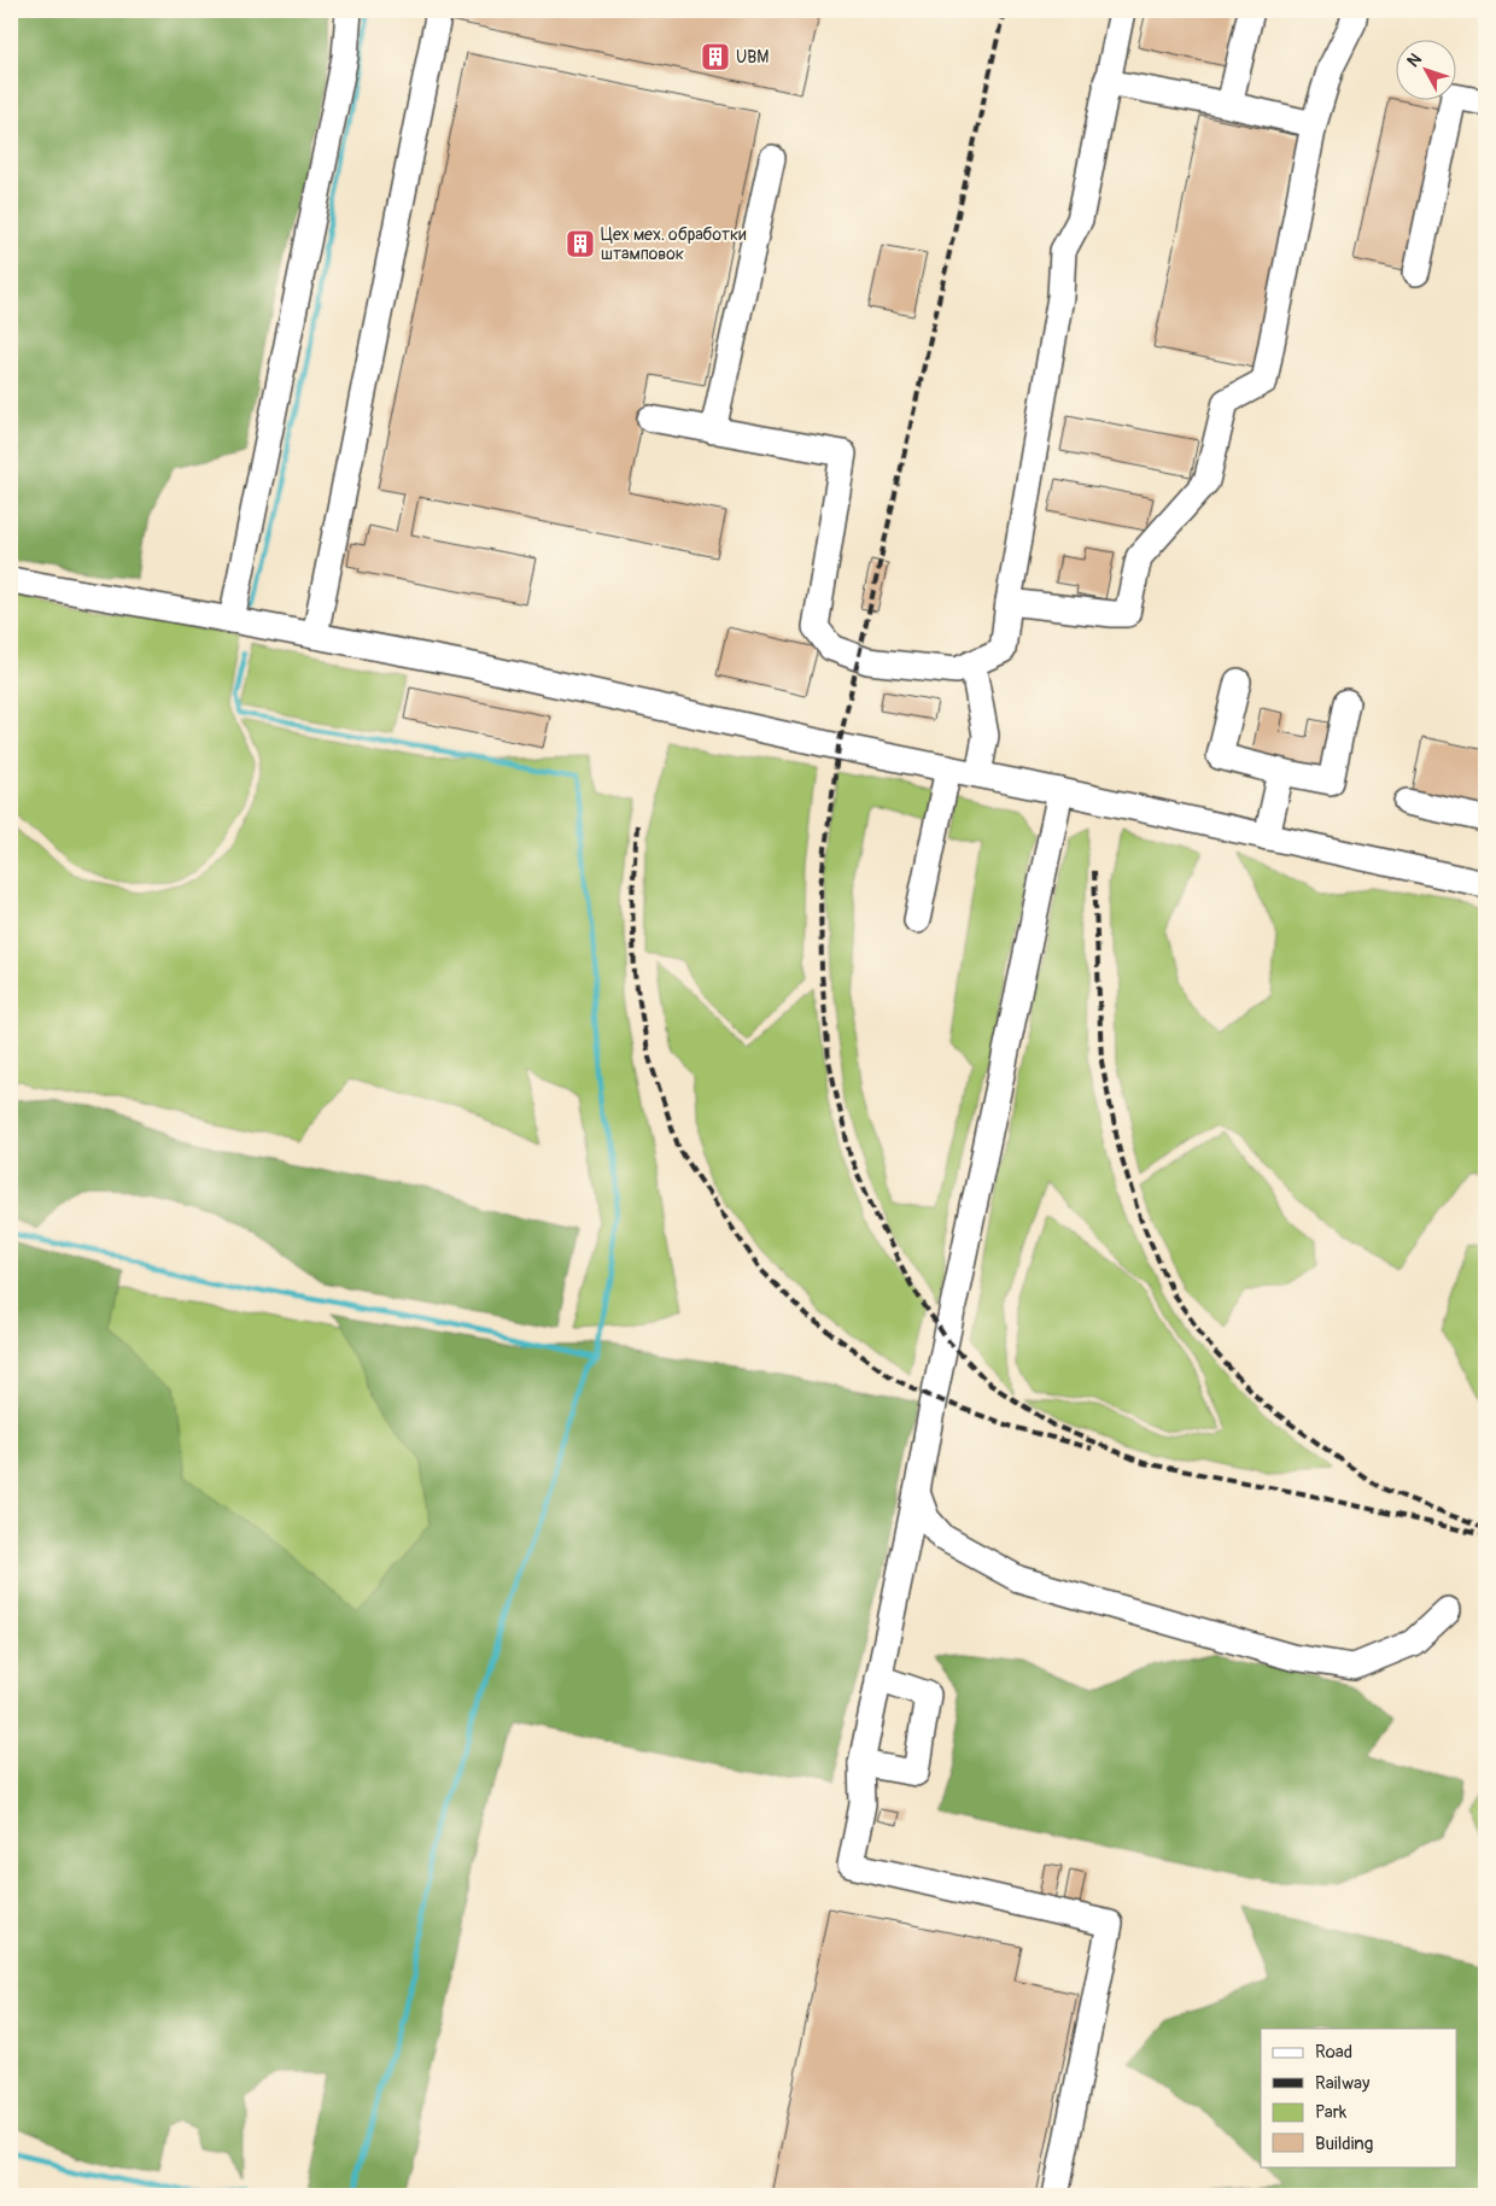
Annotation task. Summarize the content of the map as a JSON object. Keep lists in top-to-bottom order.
{
  "places": {
    "building": ["UBM", "Цех мех. обработки штамповок"]
  },
  "legend": [
    "Road",
    "Railway",
    "Park",
    "Building"
  ],
  "north": "top left"
}
